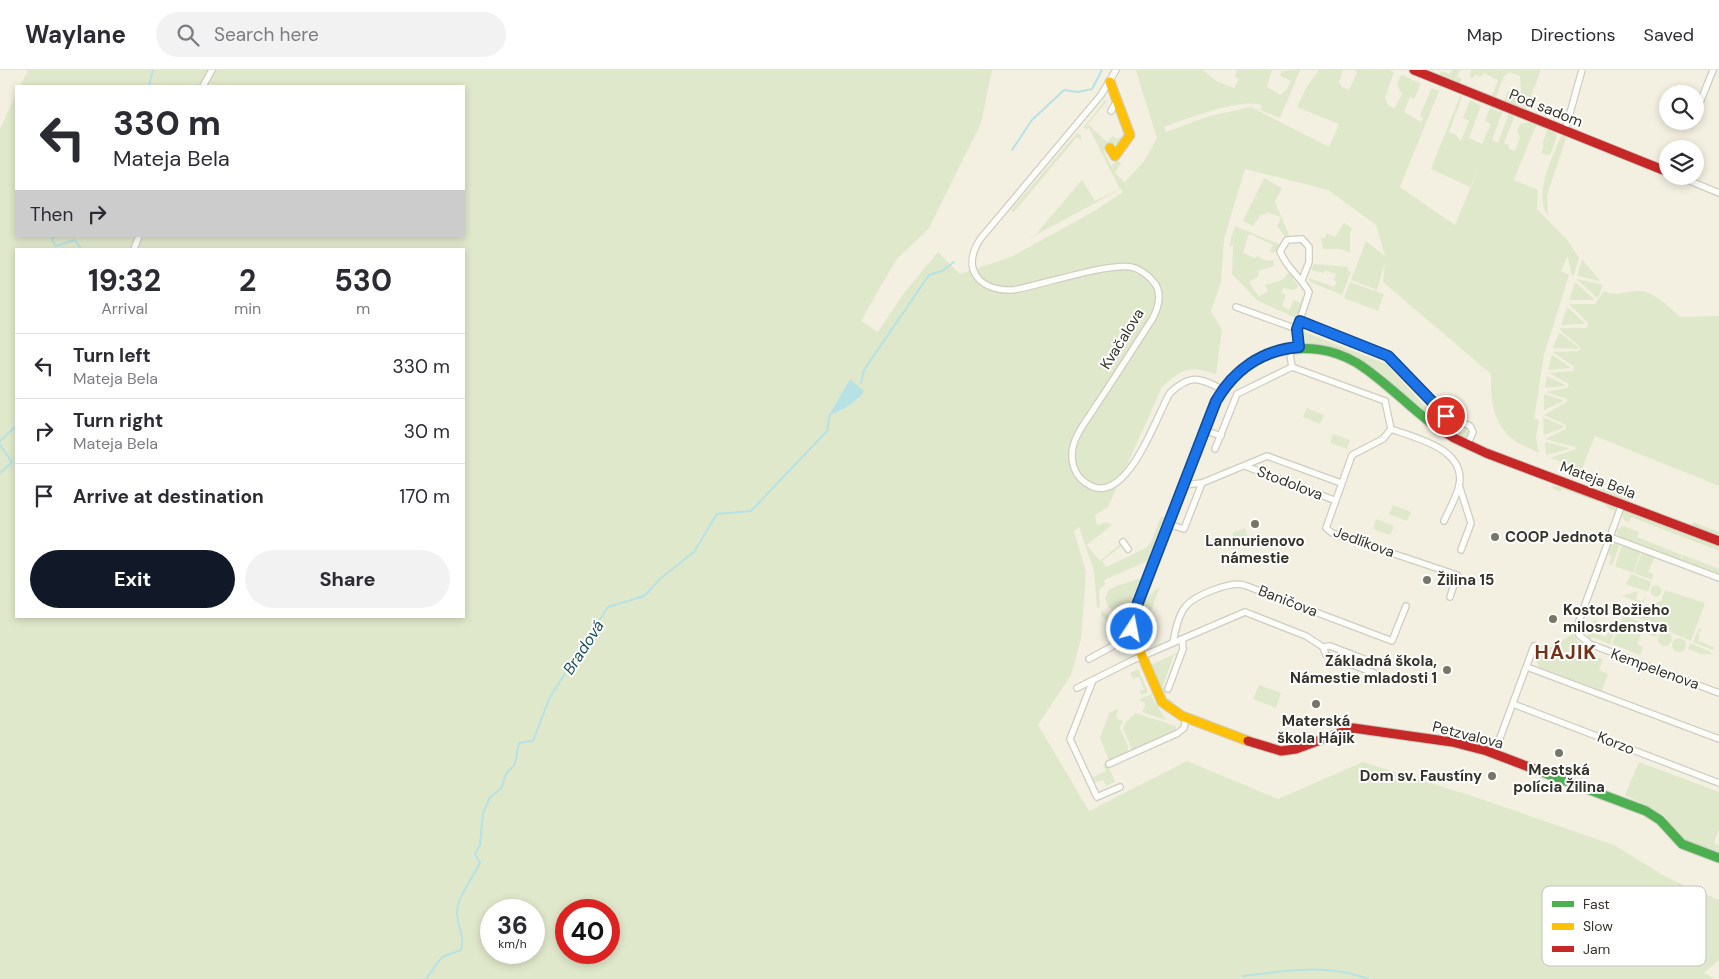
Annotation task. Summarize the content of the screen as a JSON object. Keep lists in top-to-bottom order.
{
  "streets": {
    "street": [
      "Pod sadom",
      "Kvačalova",
      "Mateja Bela",
      "Stodolova",
      "Jedlíkova",
      "Baničova",
      "Kempelenova",
      "Petzvalova",
      "Korzo"
    ]
  },
  "crossings": [
    ["Kvačalova", "Mateja Bela"],
    ["Mateja Bela", "Stodolova"],
    ["Mateja Bela", "Baničova"],
    ["Mateja Bela", "Kempelenova"],
    ["Mateja Bela", "Petzvalova"],
    ["Stodolova", "Jedlíkova"]
  ],
  "districts": ["HÁJIK"],
  "water": ["Bradová"],
  "places": [
    "Lannurienovo námestie",
    "COOP Jednota",
    "Žilina 15",
    "Kostol Božieho milosrdenstva",
    "Základná škola, Námestie mladosti 1",
    "Materská škola Hájik",
    "Mestská polícia Žilina",
    "Dom sv. Faustíny"
  ],
  "legend": ["Fast", "Slow", "Jam"],
  "page": {
    "header": "Waylane",
    "search": "Search here",
    "nav": ["Map", "Directions", "Saved"],
    "turn": ["330 m", "Mateja Bela"],
    "then": "Then",
    "eta": [
      "19:32",
      "Arrival",
      "2",
      "min",
      "530",
      "m"
    ],
    "list": [
      {
        "name": "Turn left",
        "note": "Mateja Bela",
        "value": "330 m"
      },
      {
        "name": "Turn right",
        "note": "Mateja Bela",
        "value": "30 m"
      },
      {
        "name": "Arrive at destination",
        "value": "170 m"
      }
    ],
    "buttons": ["Exit", "Share"],
    "speed": "36 km/h",
    "limit": "40"
  }
}
